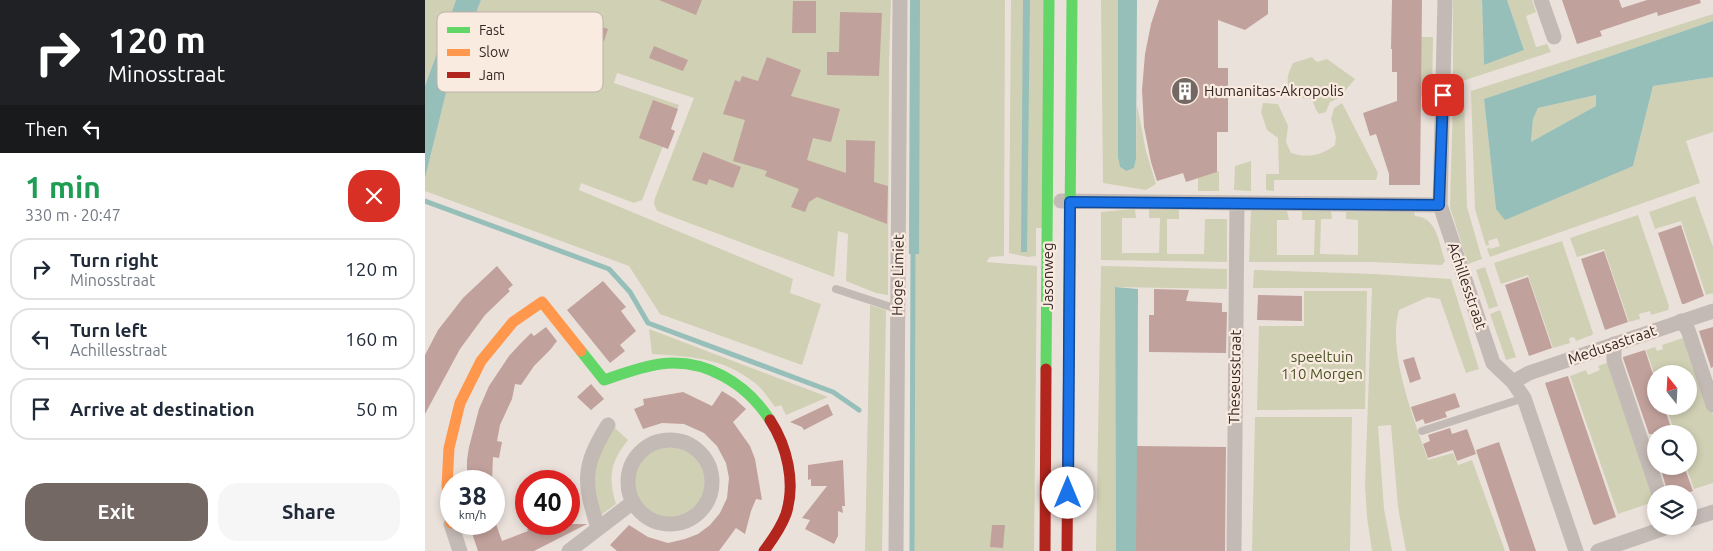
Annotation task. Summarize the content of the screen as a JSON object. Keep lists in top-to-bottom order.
{
  "streets": {
    "street": [
      "Hoge Limiet",
      "Jasonweg",
      "Achillesstraat",
      "Medusastraat",
      "Theseusstraat"
    ]
  },
  "crossings": [
    ["Achillesstraat", "Medusastraat"]
  ],
  "parks": ["speeltuin 110 Morgen"],
  "places": {
    "building": ["Humanitas-Akropolis"]
  },
  "legend": ["Fast", "Slow", "Jam"],
  "north": "top",
  "page": {
    "turn": ["120 m", "Minosstraat"],
    "then": "Then",
    "heading": ["1 min", "330 m · 20:47"],
    "list": [
      {
        "name": "Turn right",
        "note": "Minosstraat",
        "value": "120 m"
      },
      {
        "name": "Turn left",
        "note": "Achillesstraat",
        "value": "160 m"
      },
      {
        "name": "Arrive at destination",
        "value": "50 m"
      }
    ],
    "speed": "38 km/h",
    "limit": "40",
    "buttons": ["Exit", "Share"]
  }
}
